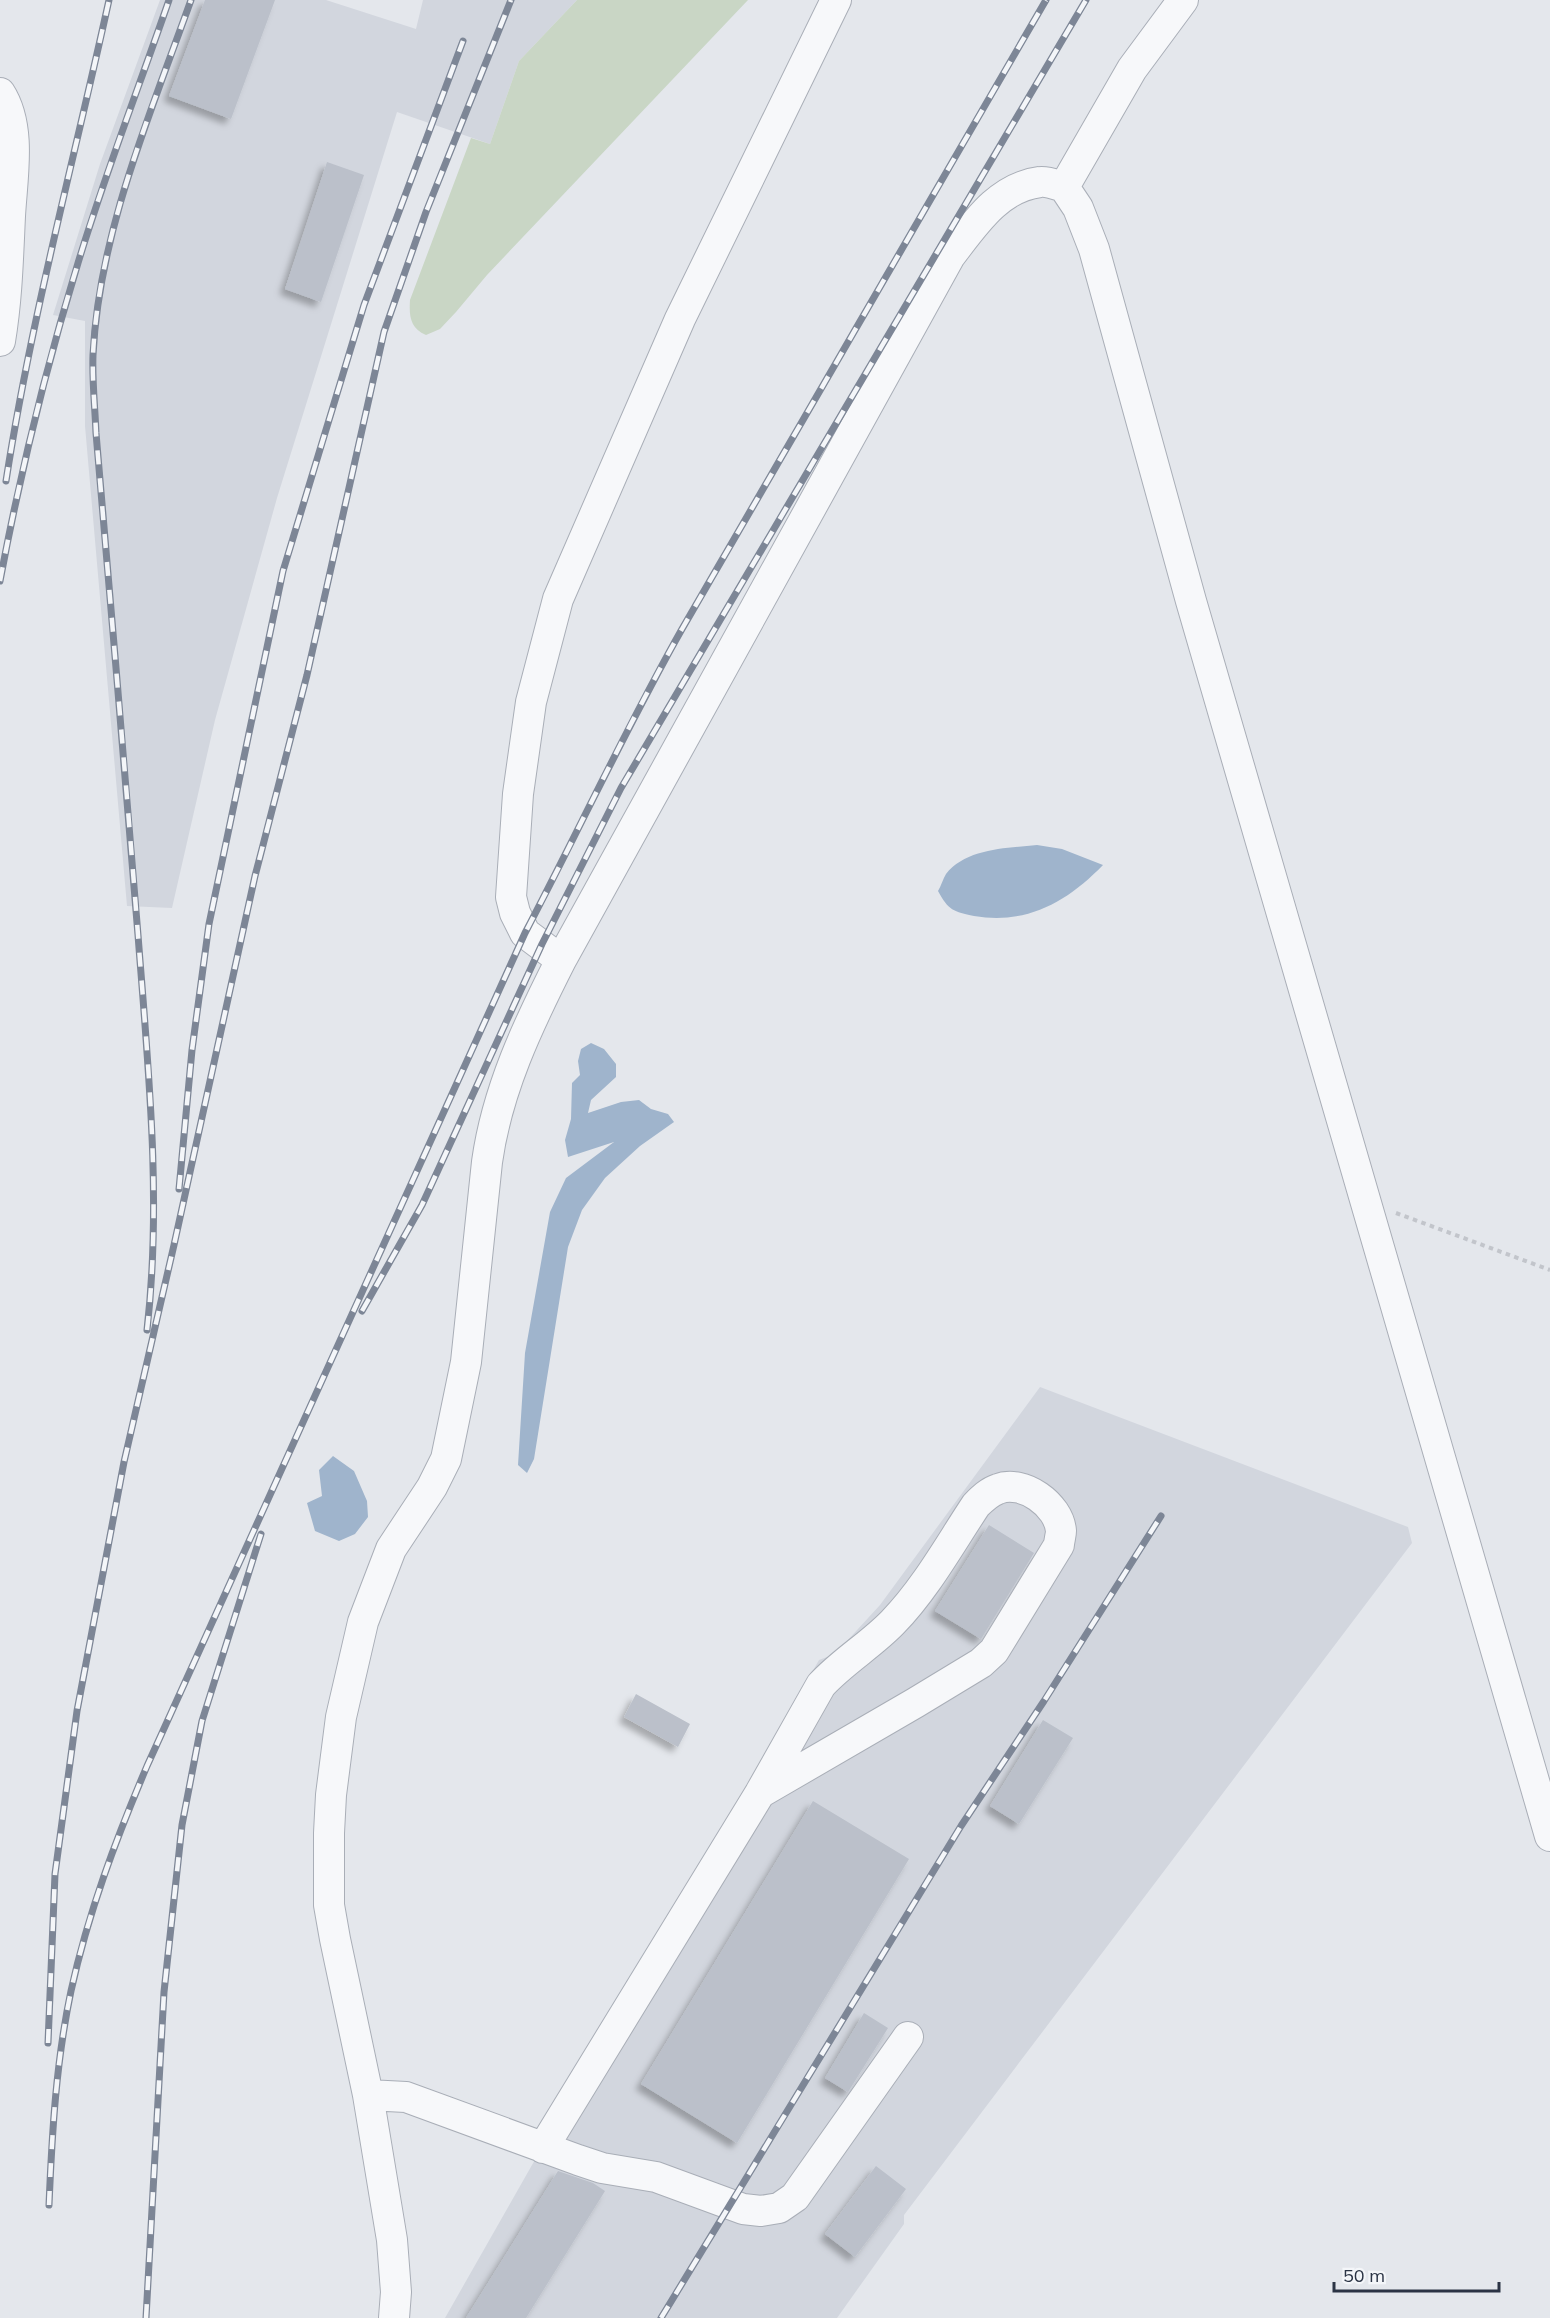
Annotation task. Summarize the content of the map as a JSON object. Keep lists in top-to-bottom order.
{
  "scale_bar": "50 m"
}
